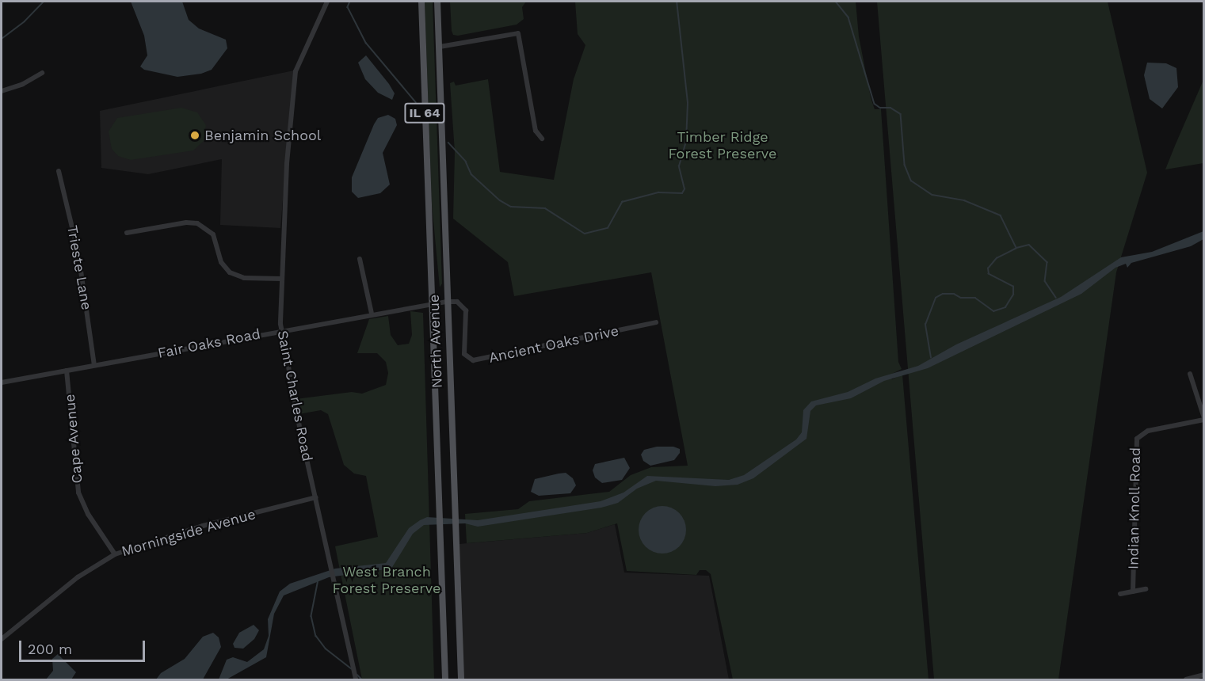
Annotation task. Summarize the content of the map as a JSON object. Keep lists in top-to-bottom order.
{
  "streets": {
    "main road": ["IL 64", "North Avenue"],
    "street": [
      "Trieste Lane",
      "Fair Oaks Road",
      "Ancient Oaks Drive",
      "Saint Charles Road",
      "Cape Avenue",
      "Indian Knoll Road",
      "Morningside Avenue"
    ]
  },
  "crossings": [
    ["Trieste Lane", "Fair Oaks Road"],
    ["North Avenue", "Fair Oaks Road"],
    ["North Avenue", "Ancient Oaks Drive"],
    ["Fair Oaks Road", "Ancient Oaks Drive"],
    ["Fair Oaks Road", "Saint Charles Road"],
    ["Fair Oaks Road", "Cape Avenue"],
    ["Saint Charles Road", "Morningside Avenue"],
    ["Cape Avenue", "Morningside Avenue"]
  ],
  "parks": ["Timber Ridge Forest Preserve", "West Branch Forest Preserve"],
  "places": ["Benjamin School"],
  "scale_bar": "200 m"
}
